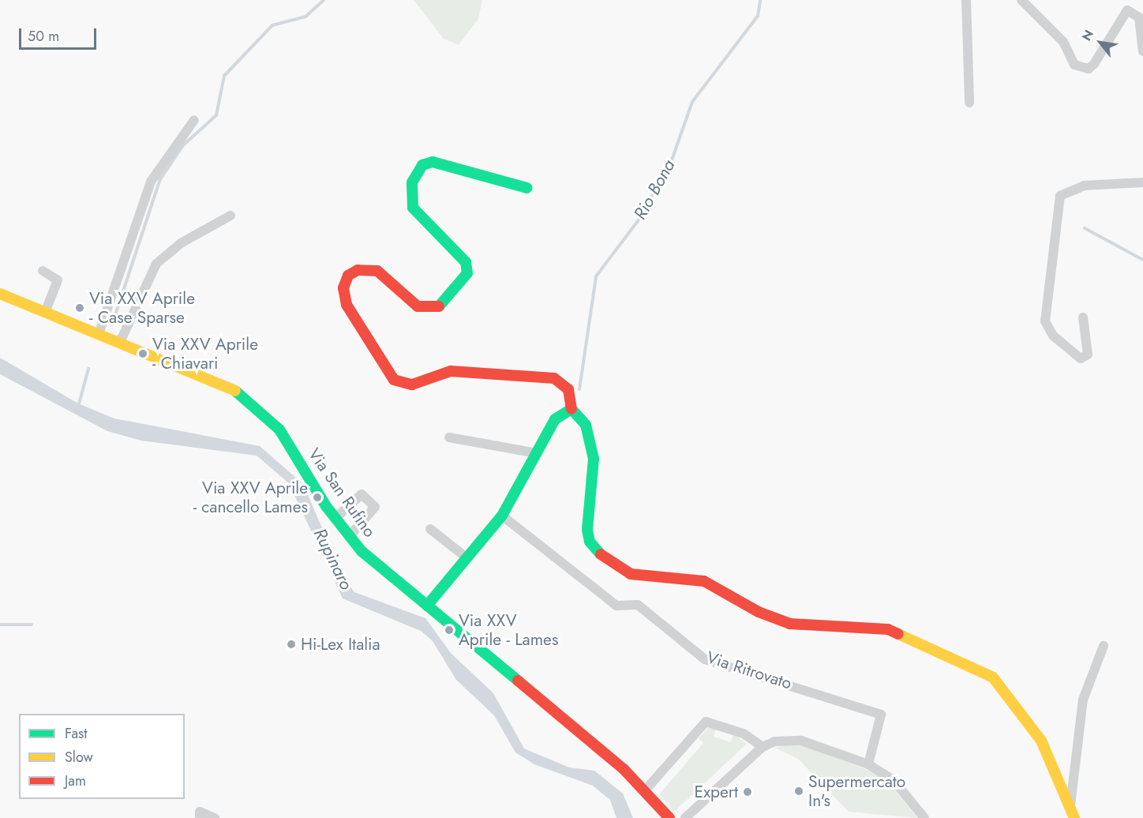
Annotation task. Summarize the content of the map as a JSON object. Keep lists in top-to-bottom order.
{
  "streets": {
    "street": ["Via San Rufino", "Via Ritrovato"]
  },
  "water": ["Rio Bona", "Rupinaro"],
  "places": [
    "Via XXV Aprile - Case Sparse",
    "Via XXV Aprile - Chiavari",
    "Via XXV Aprile - cancello Lames",
    "Via XXV Aprile - Lames",
    "Hi-Lex Italia",
    "Supermercato In's",
    "Expert"
  ],
  "legend": ["Fast", "Slow", "Jam"],
  "scale_bar": "50 m",
  "north": "top left"
}
